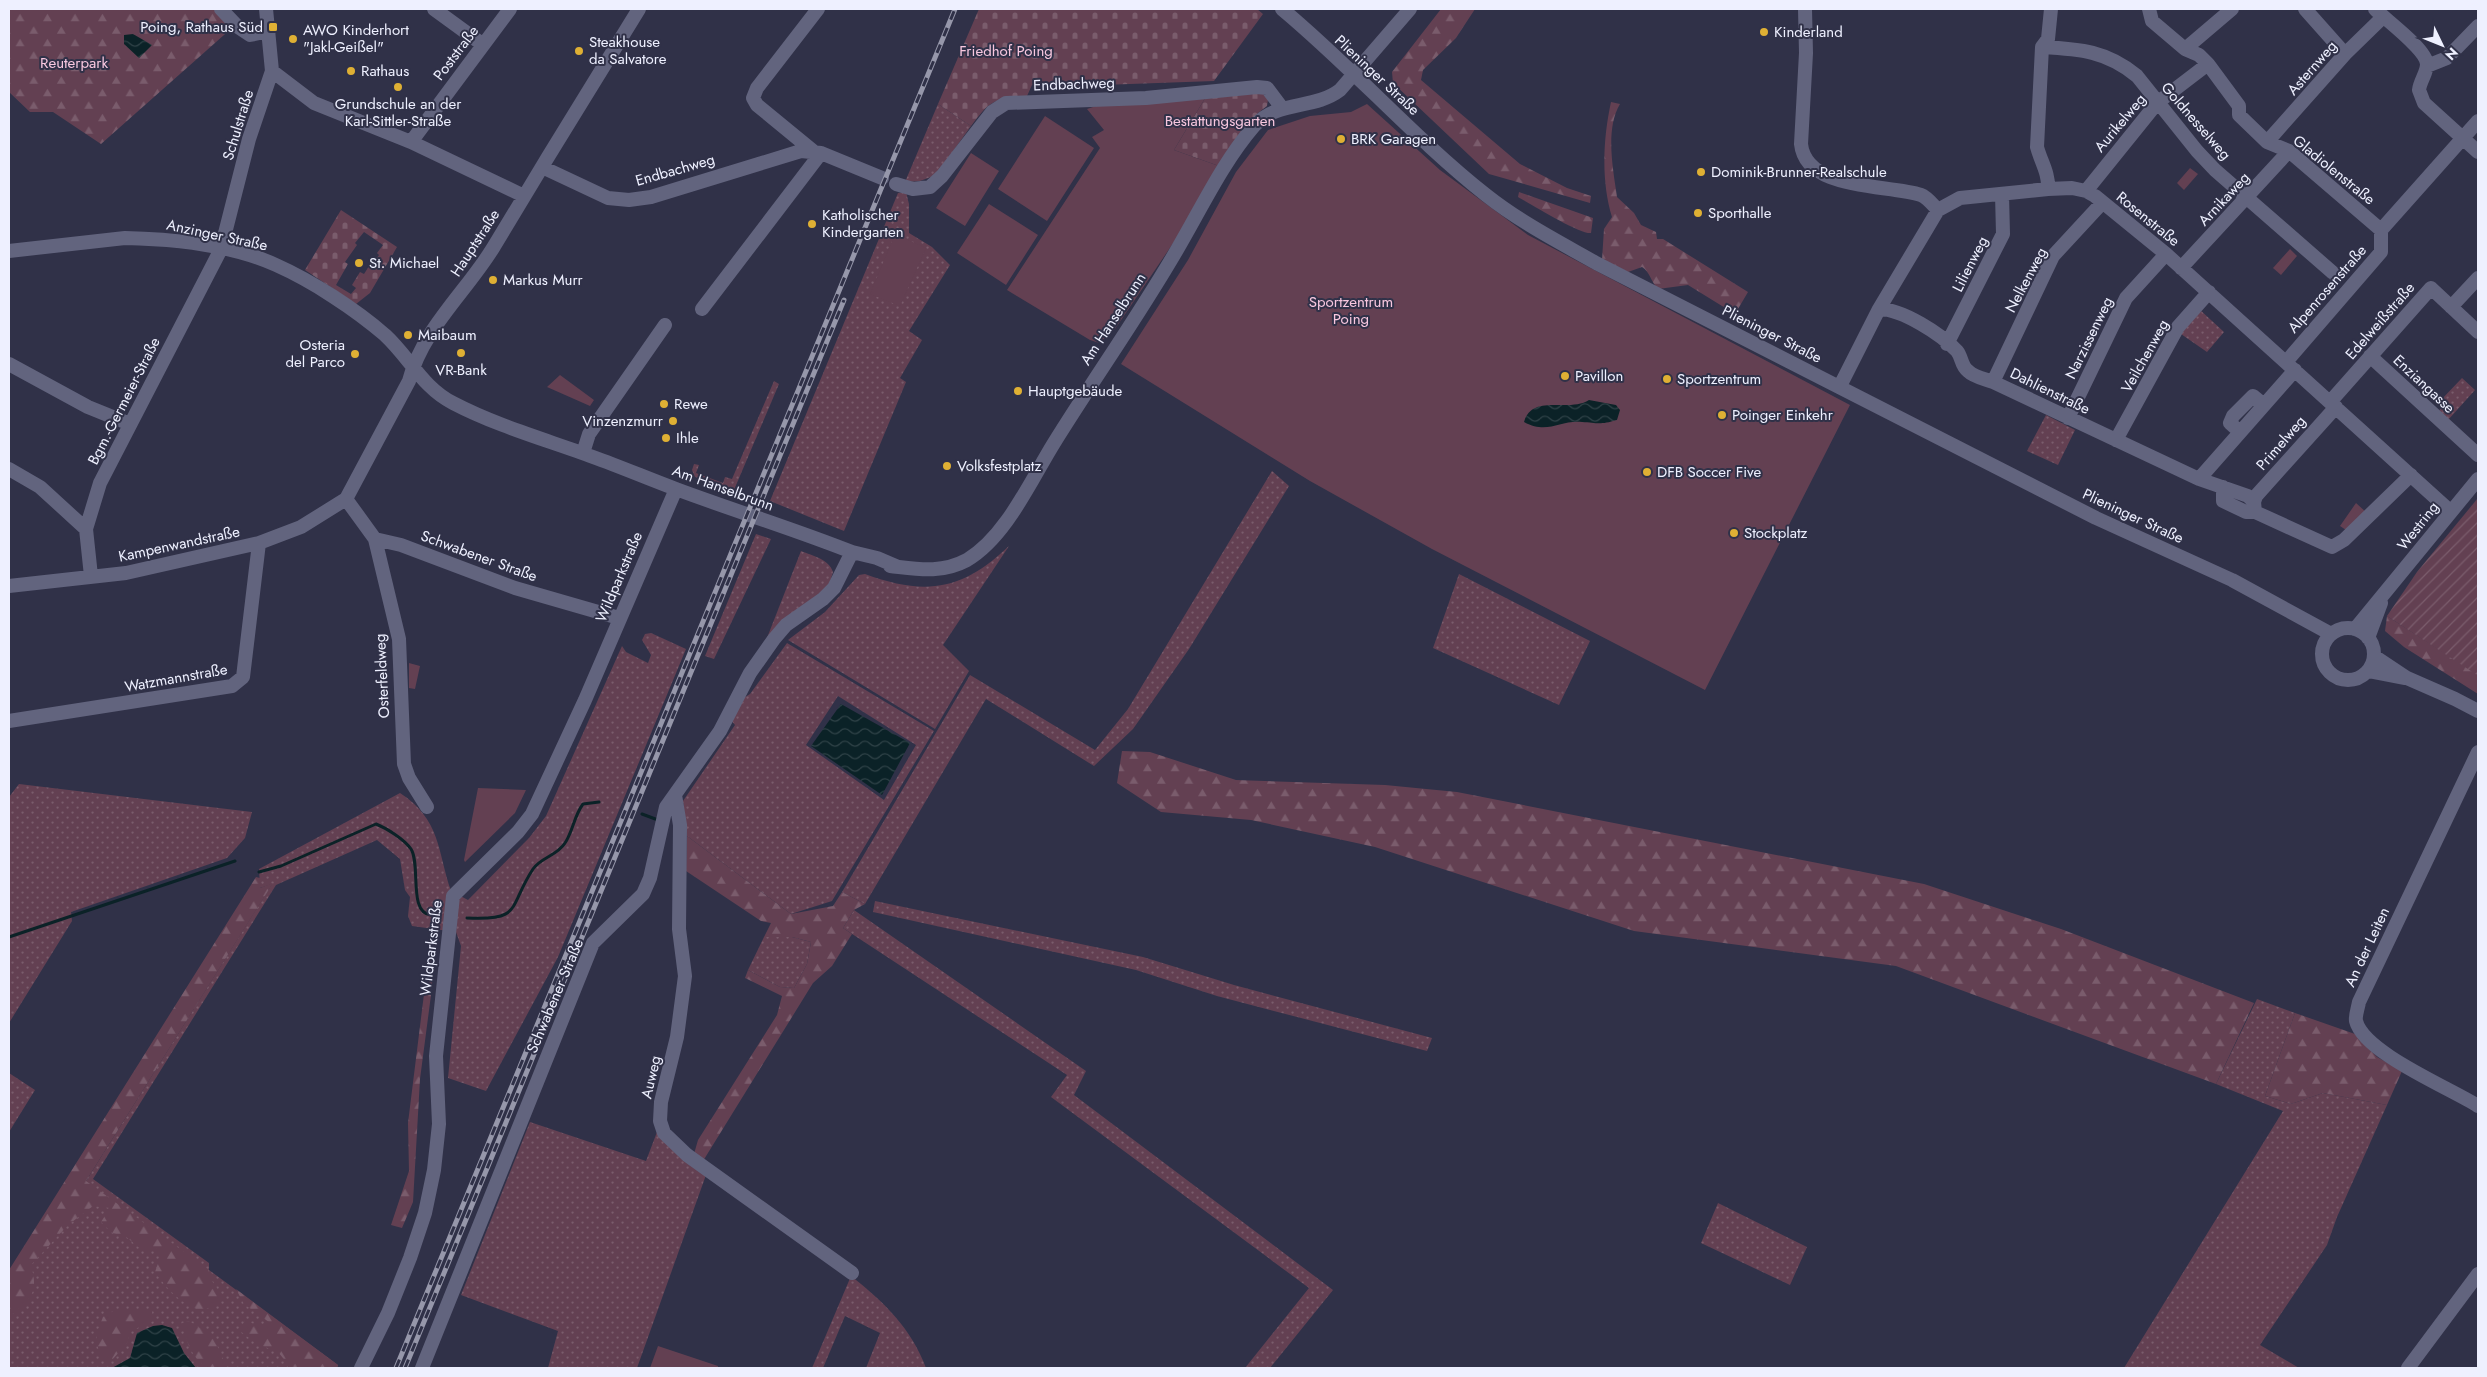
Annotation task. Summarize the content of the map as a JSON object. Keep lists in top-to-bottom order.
{
  "streets": {
    "street": [
      "Poststraße",
      "Asternweg",
      "Plieninger Straße",
      "Endbachweg",
      "Goldnesselweg",
      "Aurikelweg",
      "Schulstraße",
      "Gladiolenstraße",
      "Arnikaweg",
      "Rosenstraße",
      "Anzinger Straße",
      "Hauptstraße",
      "Lilienweg",
      "Nelkenweg",
      "Alpenrosenstraße",
      "Am Hanselbrunn",
      "Edelweißstraße",
      "Narzissenweg",
      "Veilchenweg",
      "Enziangasse",
      "Dahlienstraße",
      "Bgm.-Germeier-Straße",
      "Primelweg",
      "Westring",
      "Kampenwandstraße",
      "Schwabener Straße",
      "Wildparkstraße",
      "Osterfeldweg",
      "Watzmannstraße",
      "An der Leiten",
      "Auweg"
    ]
  },
  "crossings": [
    ["Asternweg", "Gladiolenstraße"],
    ["Plieninger Straße", "Am Hanselbrunn"],
    ["Plieninger Straße", "Westring"],
    ["Endbachweg", "Hauptstraße"],
    ["Endbachweg", "Am Hanselbrunn"],
    ["Goldnesselweg", "Aurikelweg"],
    ["Goldnesselweg", "Arnikaweg"],
    ["Goldnesselweg", "Alpenrosenstraße"],
    ["Aurikelweg", "Gladiolenstraße"],
    ["Aurikelweg", "Rosenstraße"],
    ["Schulstraße", "Anzinger Straße"],
    ["Schulstraße", "Bgm.-Germeier-Straße"],
    ["Gladiolenstraße", "Arnikaweg"],
    ["Gladiolenstraße", "Alpenrosenstraße"],
    ["Arnikaweg", "Rosenstraße"],
    ["Rosenstraße", "Nelkenweg"],
    ["Rosenstraße", "Alpenrosenstraße"],
    ["Rosenstraße", "Edelweißstraße"],
    ["Rosenstraße", "Narzissenweg"],
    ["Rosenstraße", "Veilchenweg"],
    ["Rosenstraße", "Dahlienstraße"],
    ["Rosenstraße", "Primelweg"],
    ["Rosenstraße", "Westring"],
    ["Anzinger Straße", "Hauptstraße"],
    ["Anzinger Straße", "Am Hanselbrunn"],
    ["Anzinger Straße", "Bgm.-Germeier-Straße"],
    ["Hauptstraße", "Am Hanselbrunn"],
    ["Hauptstraße", "Kampenwandstraße"],
    ["Lilienweg", "Dahlienstraße"],
    ["Nelkenweg", "Dahlienstraße"],
    ["Alpenrosenstraße", "Dahlienstraße"],
    ["Am Hanselbrunn", "Schwabener Straße"],
    ["Am Hanselbrunn", "Wildparkstraße"],
    ["Edelweißstraße", "Enziangasse"],
    ["Edelweißstraße", "Primelweg"],
    ["Narzissenweg", "Dahlienstraße"],
    ["Veilchenweg", "Dahlienstraße"],
    ["Dahlienstraße", "Primelweg"],
    ["Bgm.-Germeier-Straße", "Kampenwandstraße"],
    ["Kampenwandstraße", "Watzmannstraße"],
    ["Schwabener Straße", "Wildparkstraße"],
    ["Schwabener Straße", "Osterfeldweg"],
    ["Schwabener Straße", "Auweg"]
  ],
  "parks": [
    "Friedhof Poing",
    "Reuterpark",
    "Bestattungsgarten",
    "Sportzentrum Poing"
  ],
  "places": {
    "transit": ["Poing, Rathaus Süd"],
    "other": [
      "Kinderland",
      "AWO Kinderhort \"Jakl-Geißel\"",
      "Steakhouse da Salvatore",
      "Rathaus",
      "Grundschule an der Karl-Sittler-Straße",
      "BRK Garagen",
      "Dominik-Brunner-Realschule",
      "Sporthalle",
      "Katholischer Kindergarten",
      "St. Michael",
      "Markus Murr",
      "Maibaum",
      "VR-Bank",
      "Osteria del Parco",
      "Pavillon",
      "Sportzentrum",
      "Hauptgebäude",
      "Rewe",
      "Poinger Einkehr",
      "Vinzenzmurr",
      "Ihle",
      "Volksfestplatz",
      "DFB Soccer Five",
      "Stockplatz"
    ]
  },
  "north": "bottom right"
}
